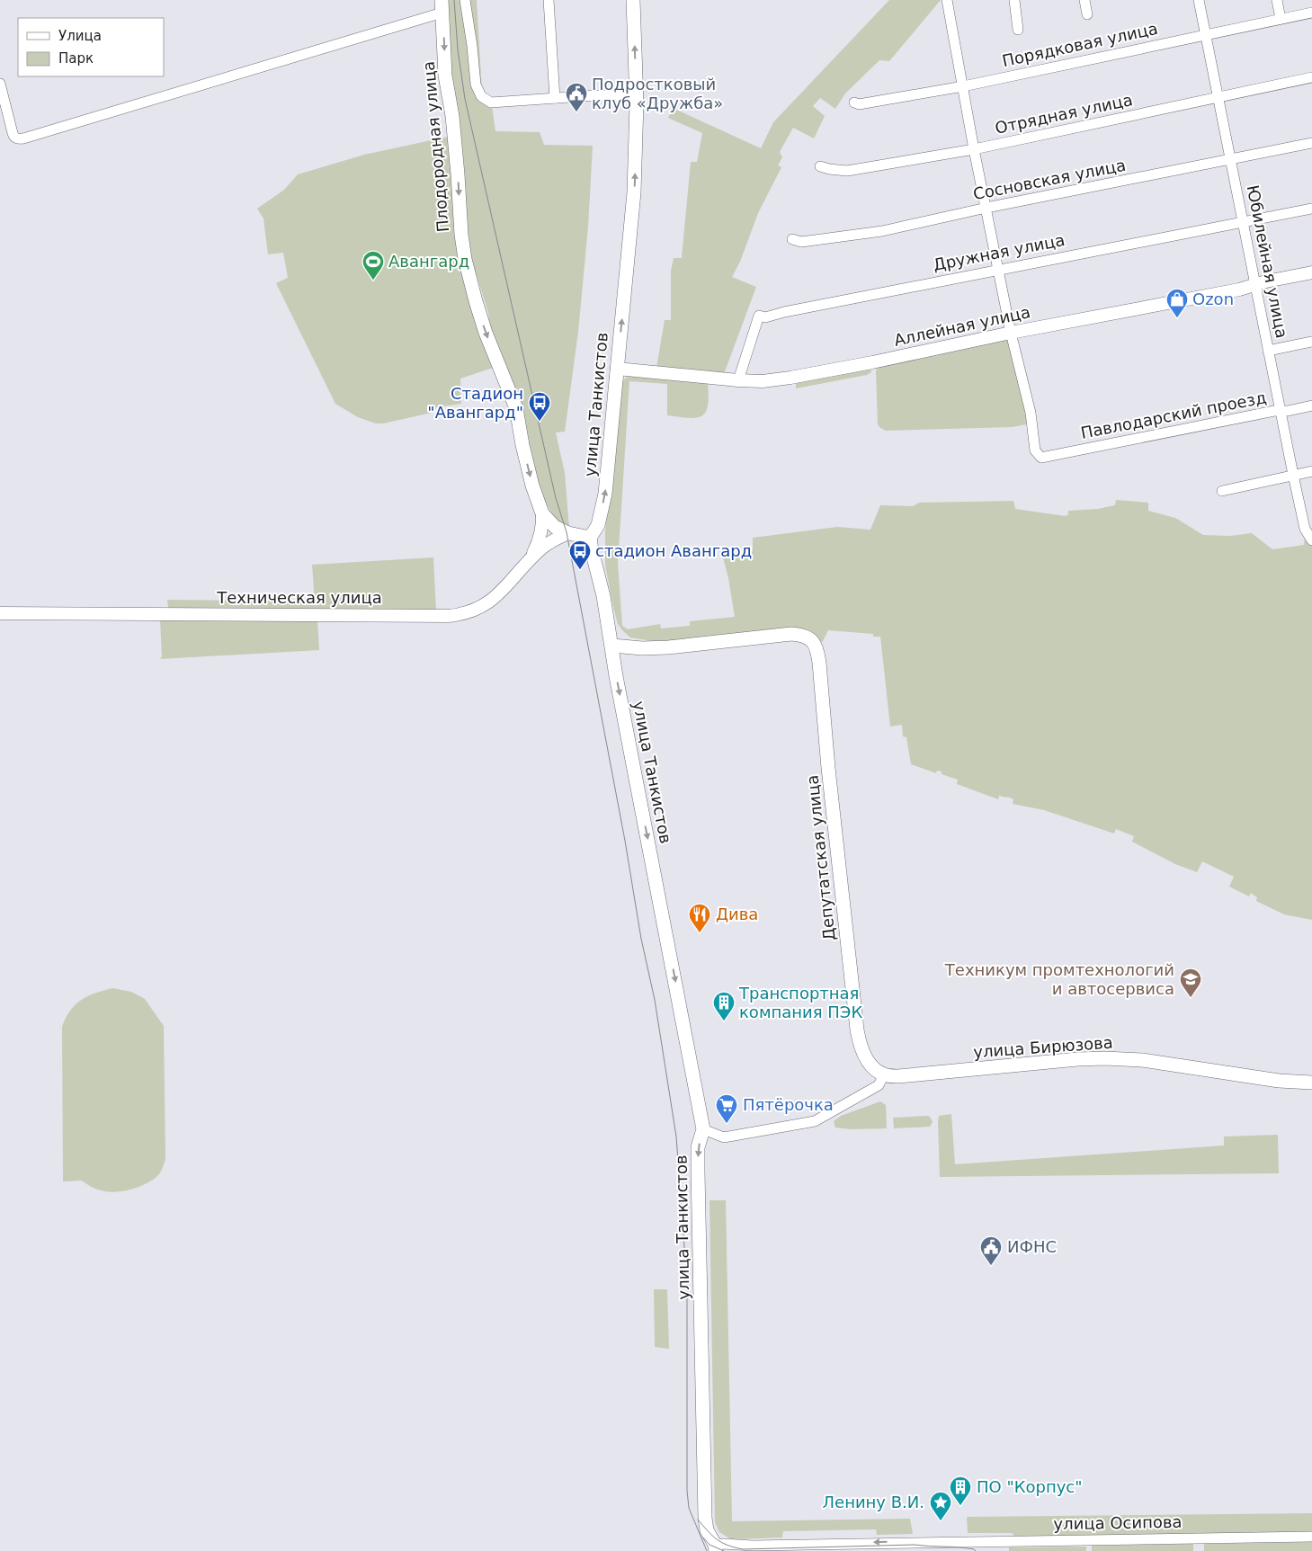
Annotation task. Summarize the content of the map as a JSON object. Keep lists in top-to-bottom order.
{
  "streets": {
    "main road": [
      "Плодородная улица",
      "улица Танкистов",
      "Депутатская улица",
      "улица Бирюзова"
    ],
    "street": [
      "Порядковая улица",
      "Отрядная улица",
      "Сосновская улица",
      "Дружная улица",
      "Юбилейная улица",
      "Аллейная улица",
      "Павлодарский проезд",
      "Техническая улица",
      "улица Осипова"
    ]
  },
  "crossings": [
    ["Порядковая улица", "Юбилейная улица"],
    ["Отрядная улица", "Юбилейная улица"],
    ["Плодородная улица", "Техническая улица"],
    ["Сосновская улица", "Юбилейная улица"],
    ["Дружная улица", "Юбилейная улица"],
    ["Дружная улица", "Аллейная улица"],
    ["Юбилейная улица", "Аллейная улица"],
    ["Юбилейная улица", "Павлодарский проезд"],
    ["Аллейная улица", "улица Танкистов"],
    ["Аллейная улица", "Павлодарский проезд"],
    ["улица Танкистов", "Депутатская улица"],
    ["улица Танкистов", "улица Осипова"],
    ["Депутатская улица", "улица Бирюзова"]
  ],
  "one_way": ["Плодородная улица"],
  "places": {
    "public building": ["Подростковый клуб «Дружба»", "ИФНС"],
    "sports": ["Авангард"],
    "shop": ["Ozon"],
    "bus stop": ["Стадион \"Авангард\"", "стадион Авангард"],
    "restaurant": ["Дива"],
    "school or university": ["Техникум промтехнологий и автосервиса"],
    "building": ["Транспортная компания ПЭК", "ПО \"Корпус\""],
    "supermarket": ["Пятёрочка"],
    "place": ["Ленину В.И."]
  },
  "legend": ["Улица", "Парк"]
}
